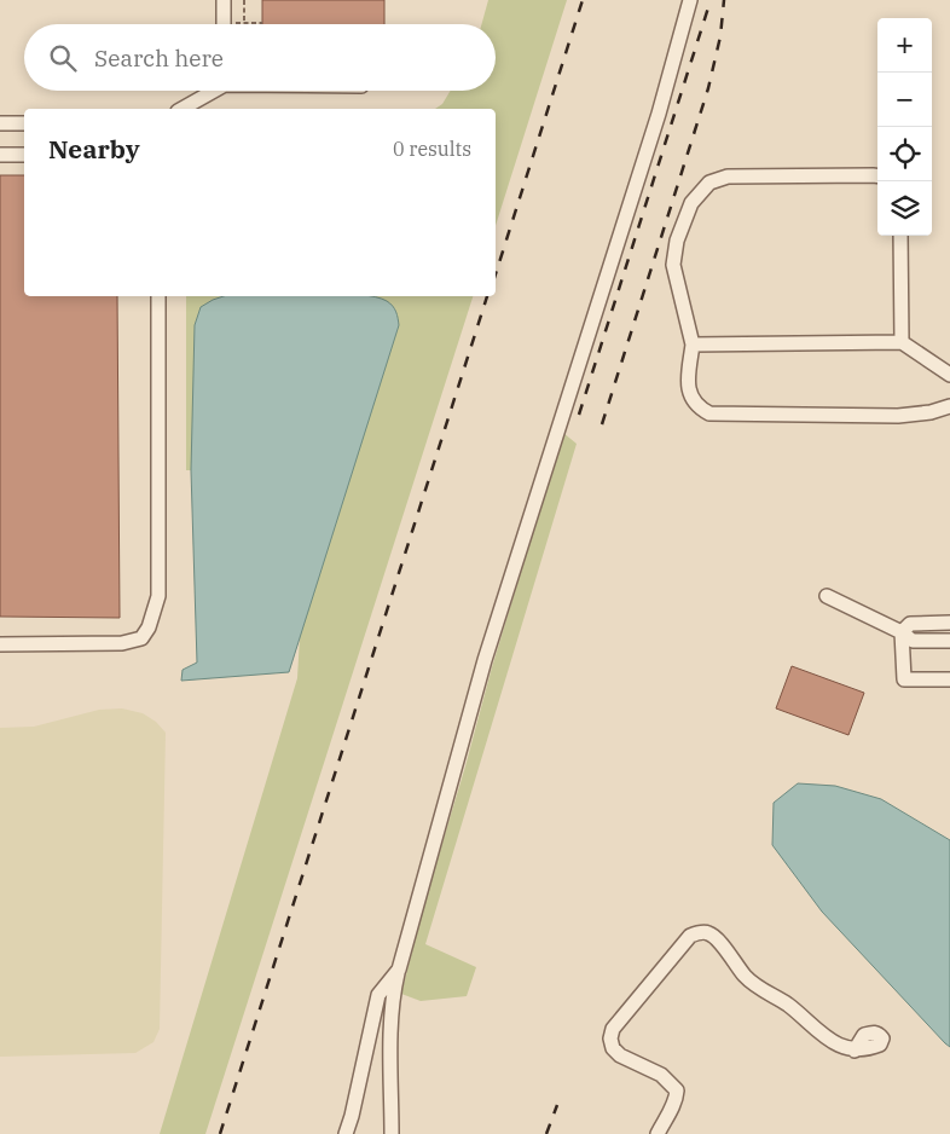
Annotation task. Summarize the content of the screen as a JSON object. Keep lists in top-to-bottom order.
{
  "page": {
    "map_buttons": ["+", "−"],
    "search": "Search here",
    "heading": ["Nearby", "0 results"]
  }
}
